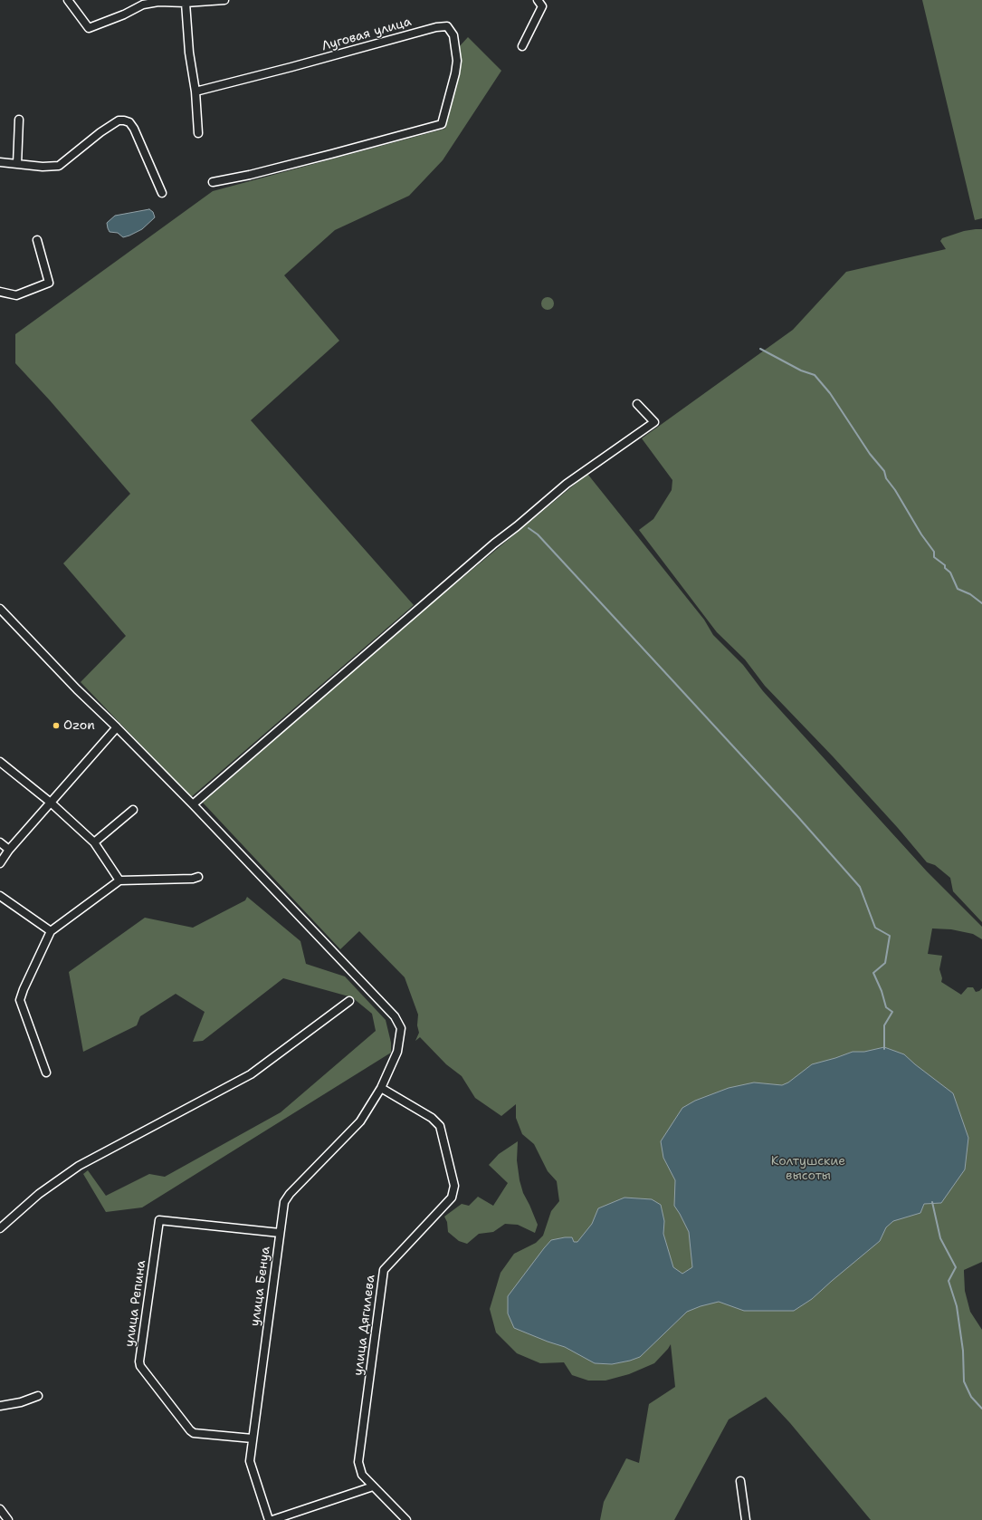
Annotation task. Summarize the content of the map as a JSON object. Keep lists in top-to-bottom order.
{
  "streets": {
    "street": [
      "Луговая улица",
      "улица Бенуа",
      "улица Репина",
      "улица Дягилева"
    ]
  },
  "crossings": [
    ["улица Бенуа", "улица Репина"],
    ["улица Бенуа", "улица Дягилева"]
  ],
  "parks": ["Колтушские высоты"],
  "places": ["Ozon"]
}
